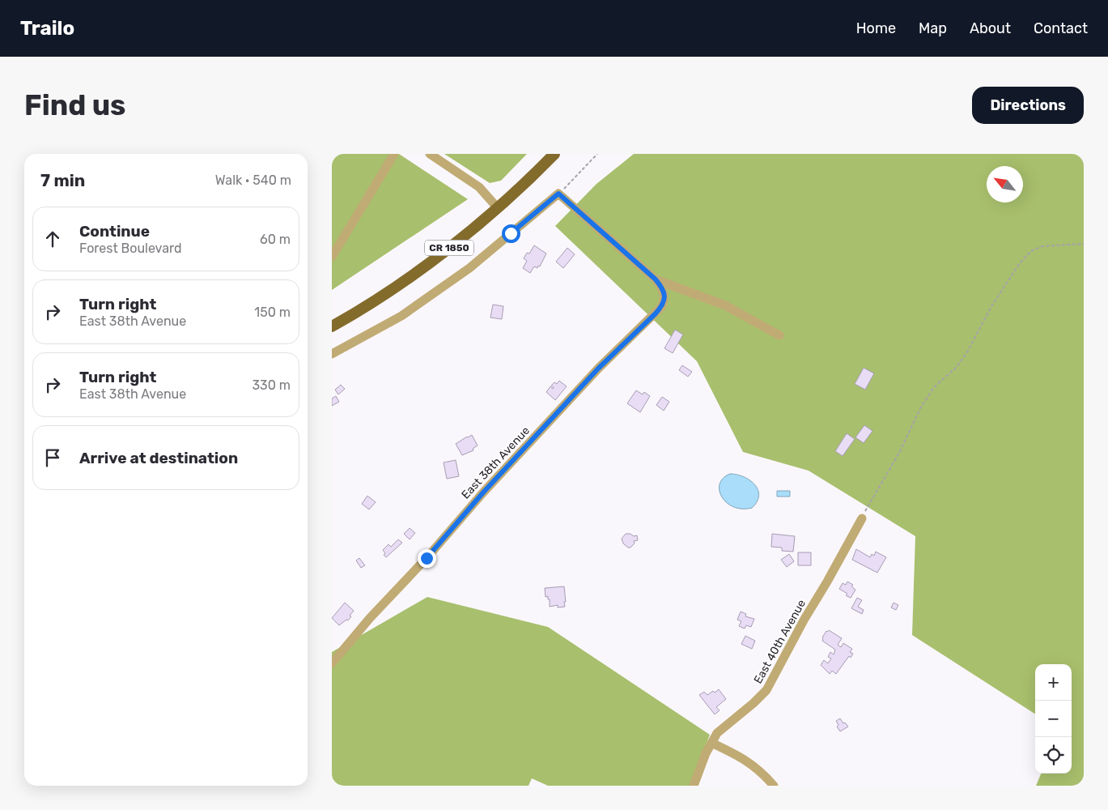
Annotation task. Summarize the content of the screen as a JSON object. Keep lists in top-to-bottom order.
{
  "streets": {
    "main road": ["CR 1850"],
    "street": ["East 38th Avenue", "East 40th Avenue"]
  },
  "north": "top left",
  "page": {
    "header": "Trailo",
    "nav": [
      "Home",
      "Map",
      "About",
      "Contact"
    ],
    "buttons": "Directions",
    "title": "Find us",
    "heading": ["7 min", "Walk · 540 m"],
    "list": [
      ["Continue", "Forest Boulevard", "60 m"],
      ["Turn right", "East 38th Avenue", "150 m"],
      ["Turn right", "East 38th Avenue", "330 m"],
      "Arrive at destination"
    ],
    "map_buttons": ["+", "−"]
  }
}
